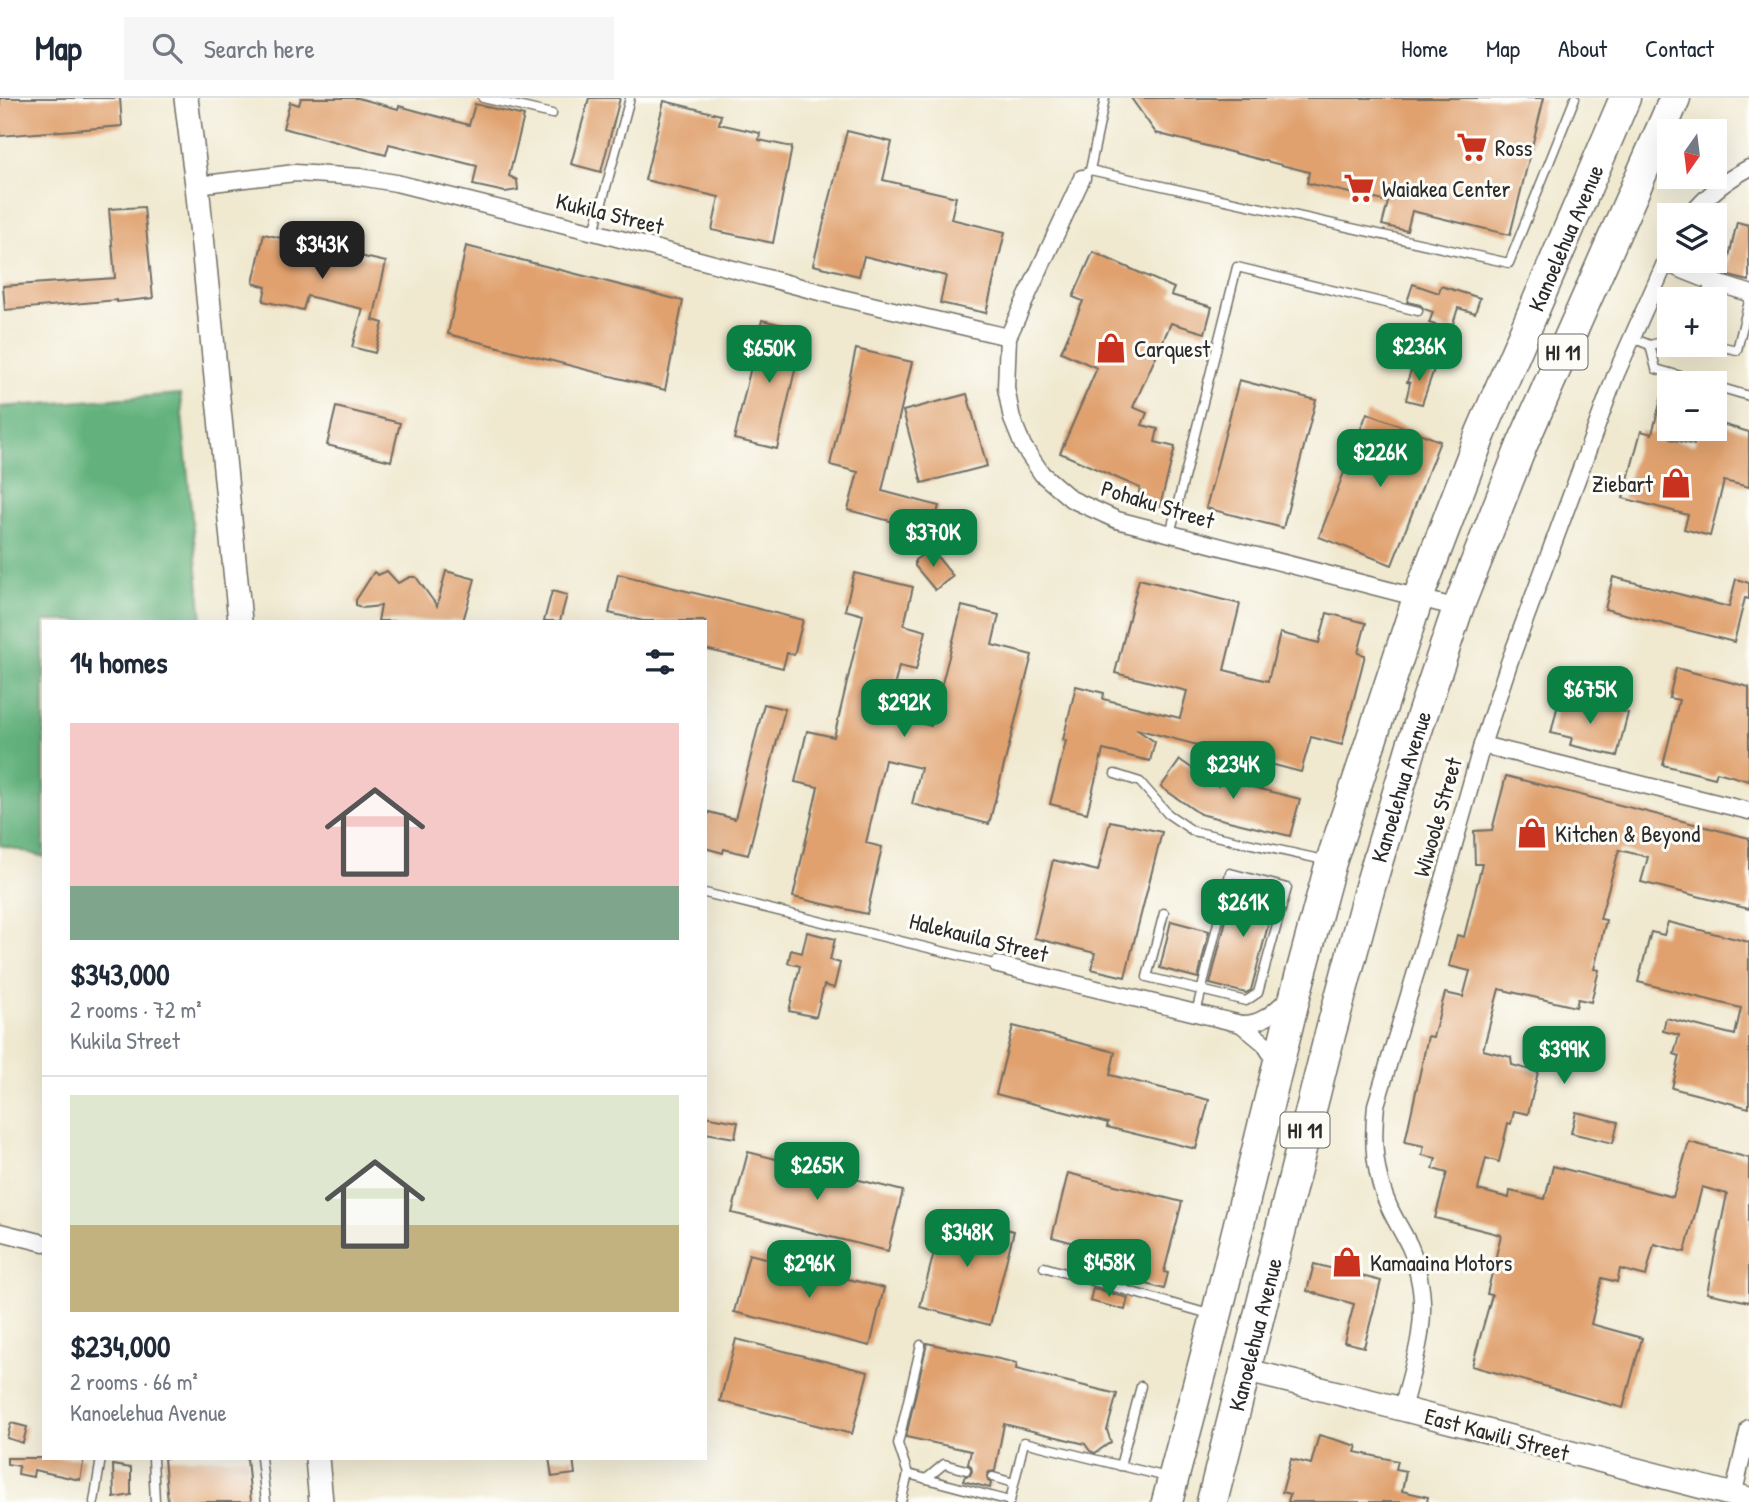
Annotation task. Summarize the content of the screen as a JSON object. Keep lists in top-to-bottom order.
{
  "streets": {
    "highway": ["Kanoelehua Avenue", "HI 11"],
    "street": [
      "Kukila Street",
      "Pohaku Street",
      "Wiwoole Street",
      "Halekauila Street",
      "East Kawili Street"
    ]
  },
  "crossings": [
    ["Kukila Street", "Pohaku Street"],
    ["Kanoelehua Avenue", "Pohaku Street"],
    ["Kanoelehua Avenue", "Halekauila Street"],
    ["Kanoelehua Avenue", "East Kawili Street"],
    ["Wiwoole Street", "East Kawili Street"]
  ],
  "places": {
    "supermarket": ["Ross", "Waiakea Center"],
    "shop": [
      "Carquest",
      "Ziebart",
      "Kitchen & Beyond",
      "Kamaaina Motors"
    ]
  },
  "north": "bottom",
  "page": {
    "header": "Map",
    "search": "Search here",
    "nav": [
      "Home",
      "Map",
      "About",
      "Contact"
    ],
    "map_buttons": ["+", "−"],
    "price": [
      "$343K",
      "$236K",
      "$650K",
      "$226K",
      "$370K",
      "$675K",
      "$292K",
      "$234K",
      "$261K",
      "$399K",
      "$265K",
      "$348K",
      "$458K",
      "$296K"
    ],
    "heading": "14 homes",
    "list": [
      {
        "name": "$343,000",
        "note": "2 rooms · 72 m² · Kukila Street"
      },
      {
        "name": "$234,000",
        "note": "2 rooms · 66 m² · Kanoelehua Avenue"
      }
    ]
  }
}
